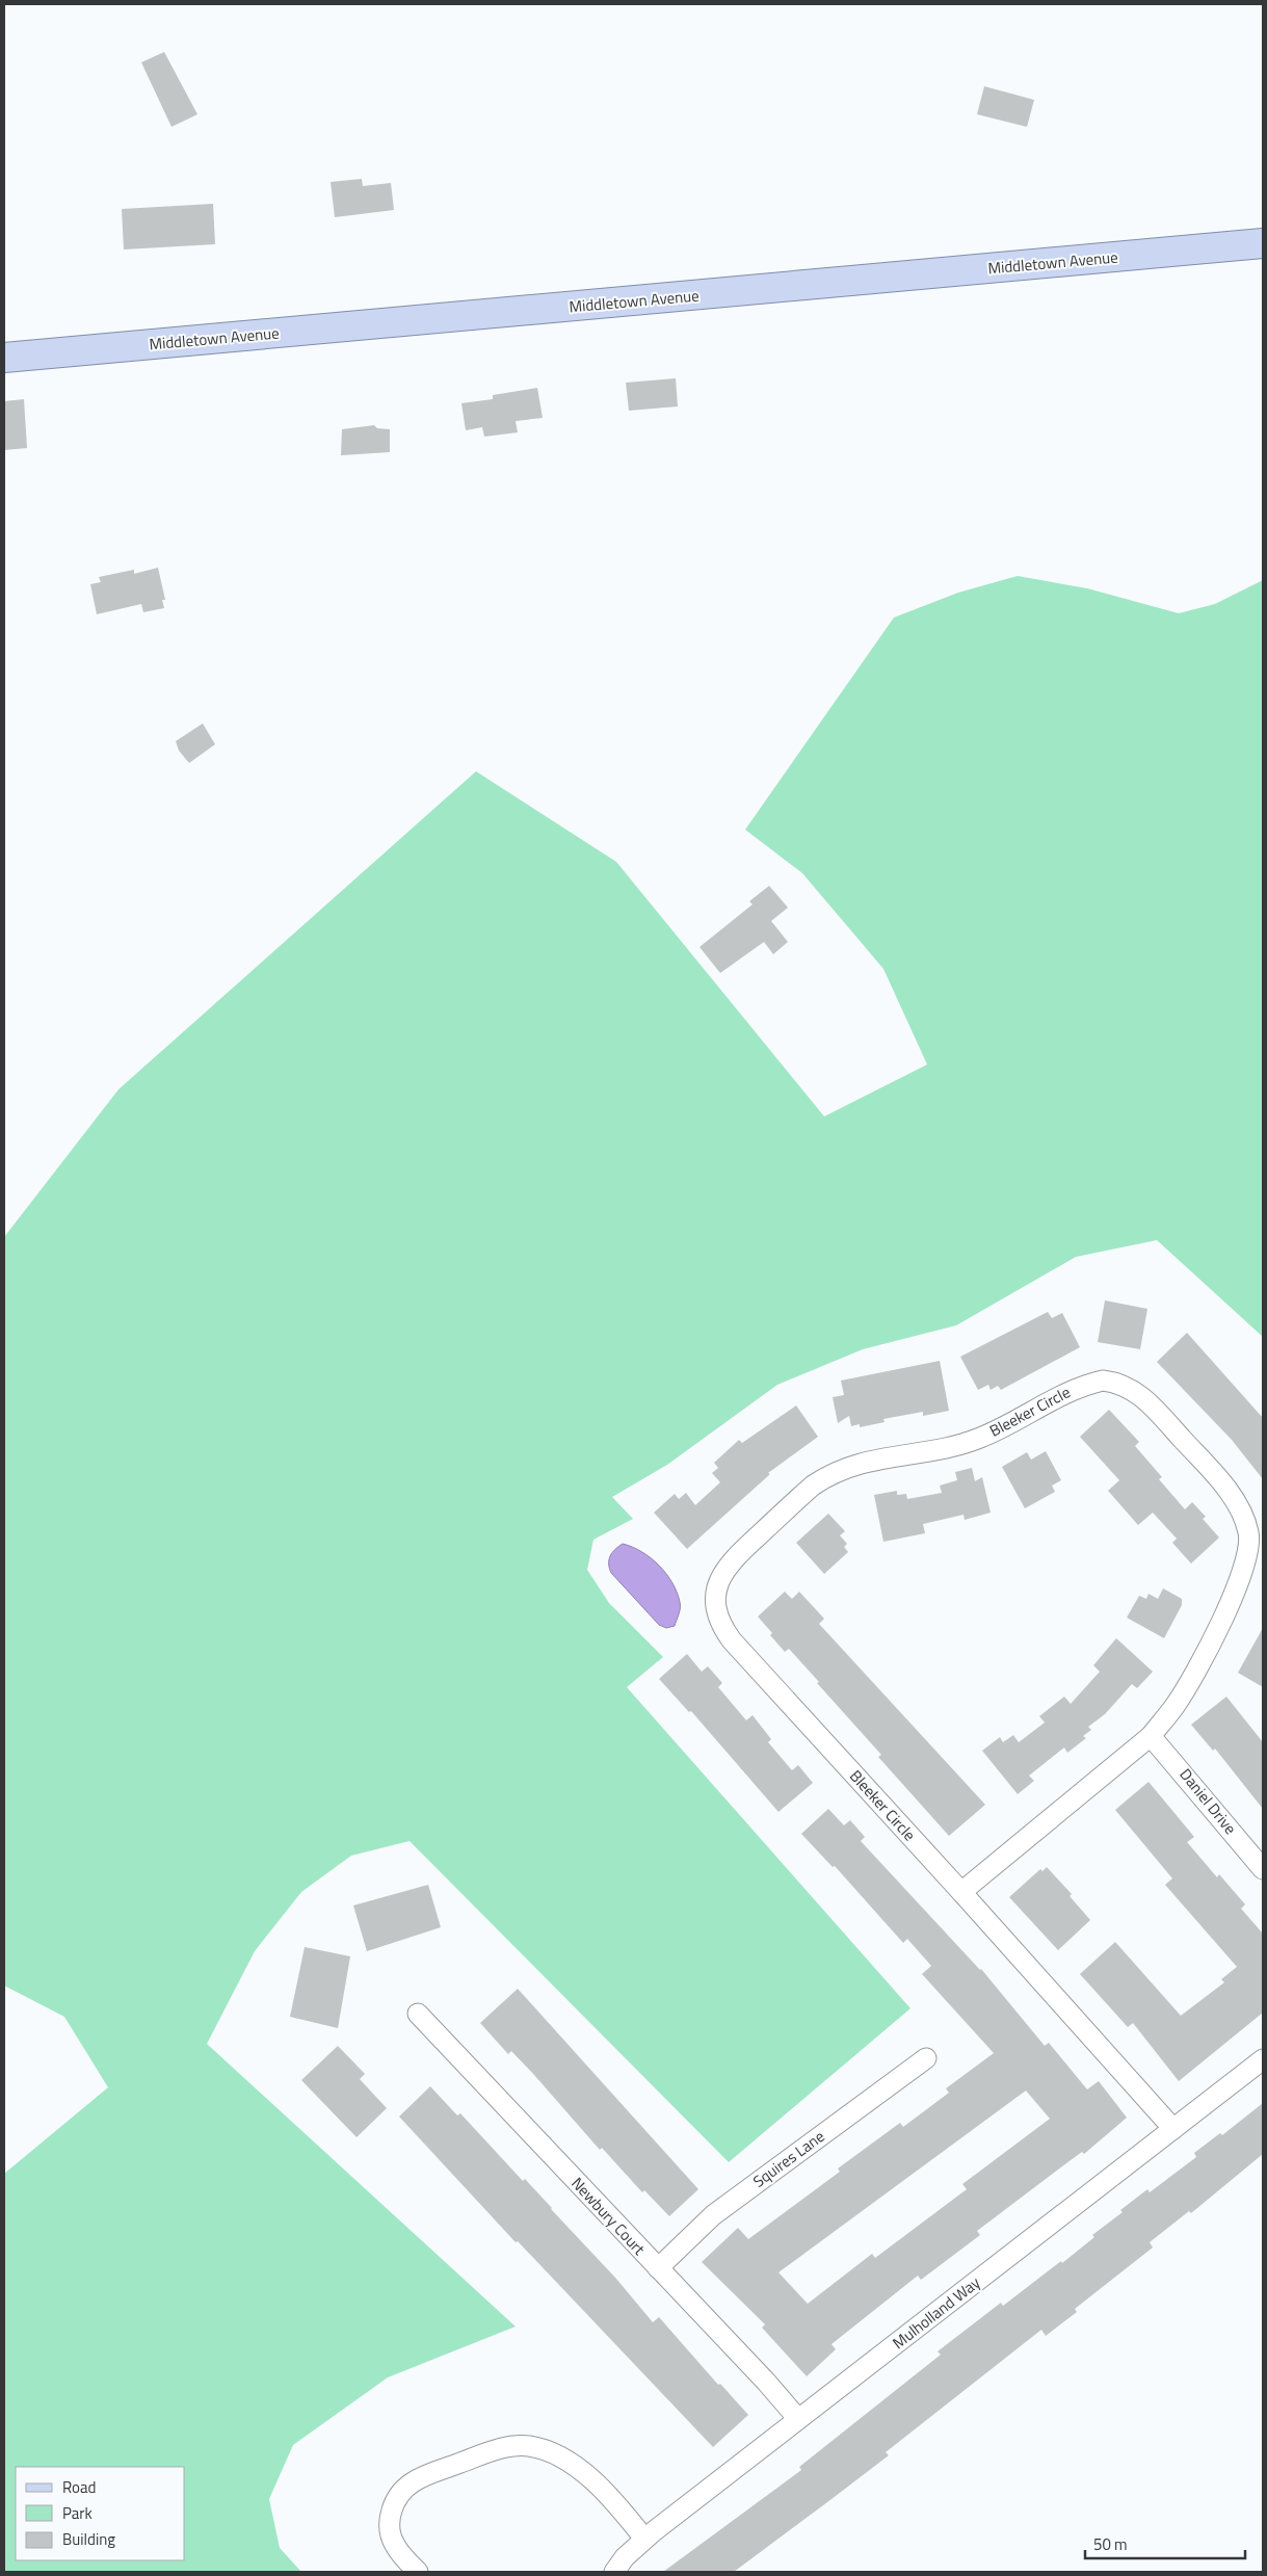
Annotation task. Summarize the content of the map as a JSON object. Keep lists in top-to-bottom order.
{
  "streets": {
    "main road": ["Middletown Avenue"],
    "street": [
      "Bleeker Circle",
      "Daniel Drive",
      "Squires Lane",
      "Newbury Court",
      "Mulholland Way"
    ]
  },
  "crossings": [
    ["Bleeker Circle", "Daniel Drive"],
    ["Bleeker Circle", "Mulholland Way"],
    ["Squires Lane", "Newbury Court"],
    ["Newbury Court", "Mulholland Way"]
  ],
  "legend": ["Road", "Park", "Building"],
  "scale_bar": "50 m"
}
